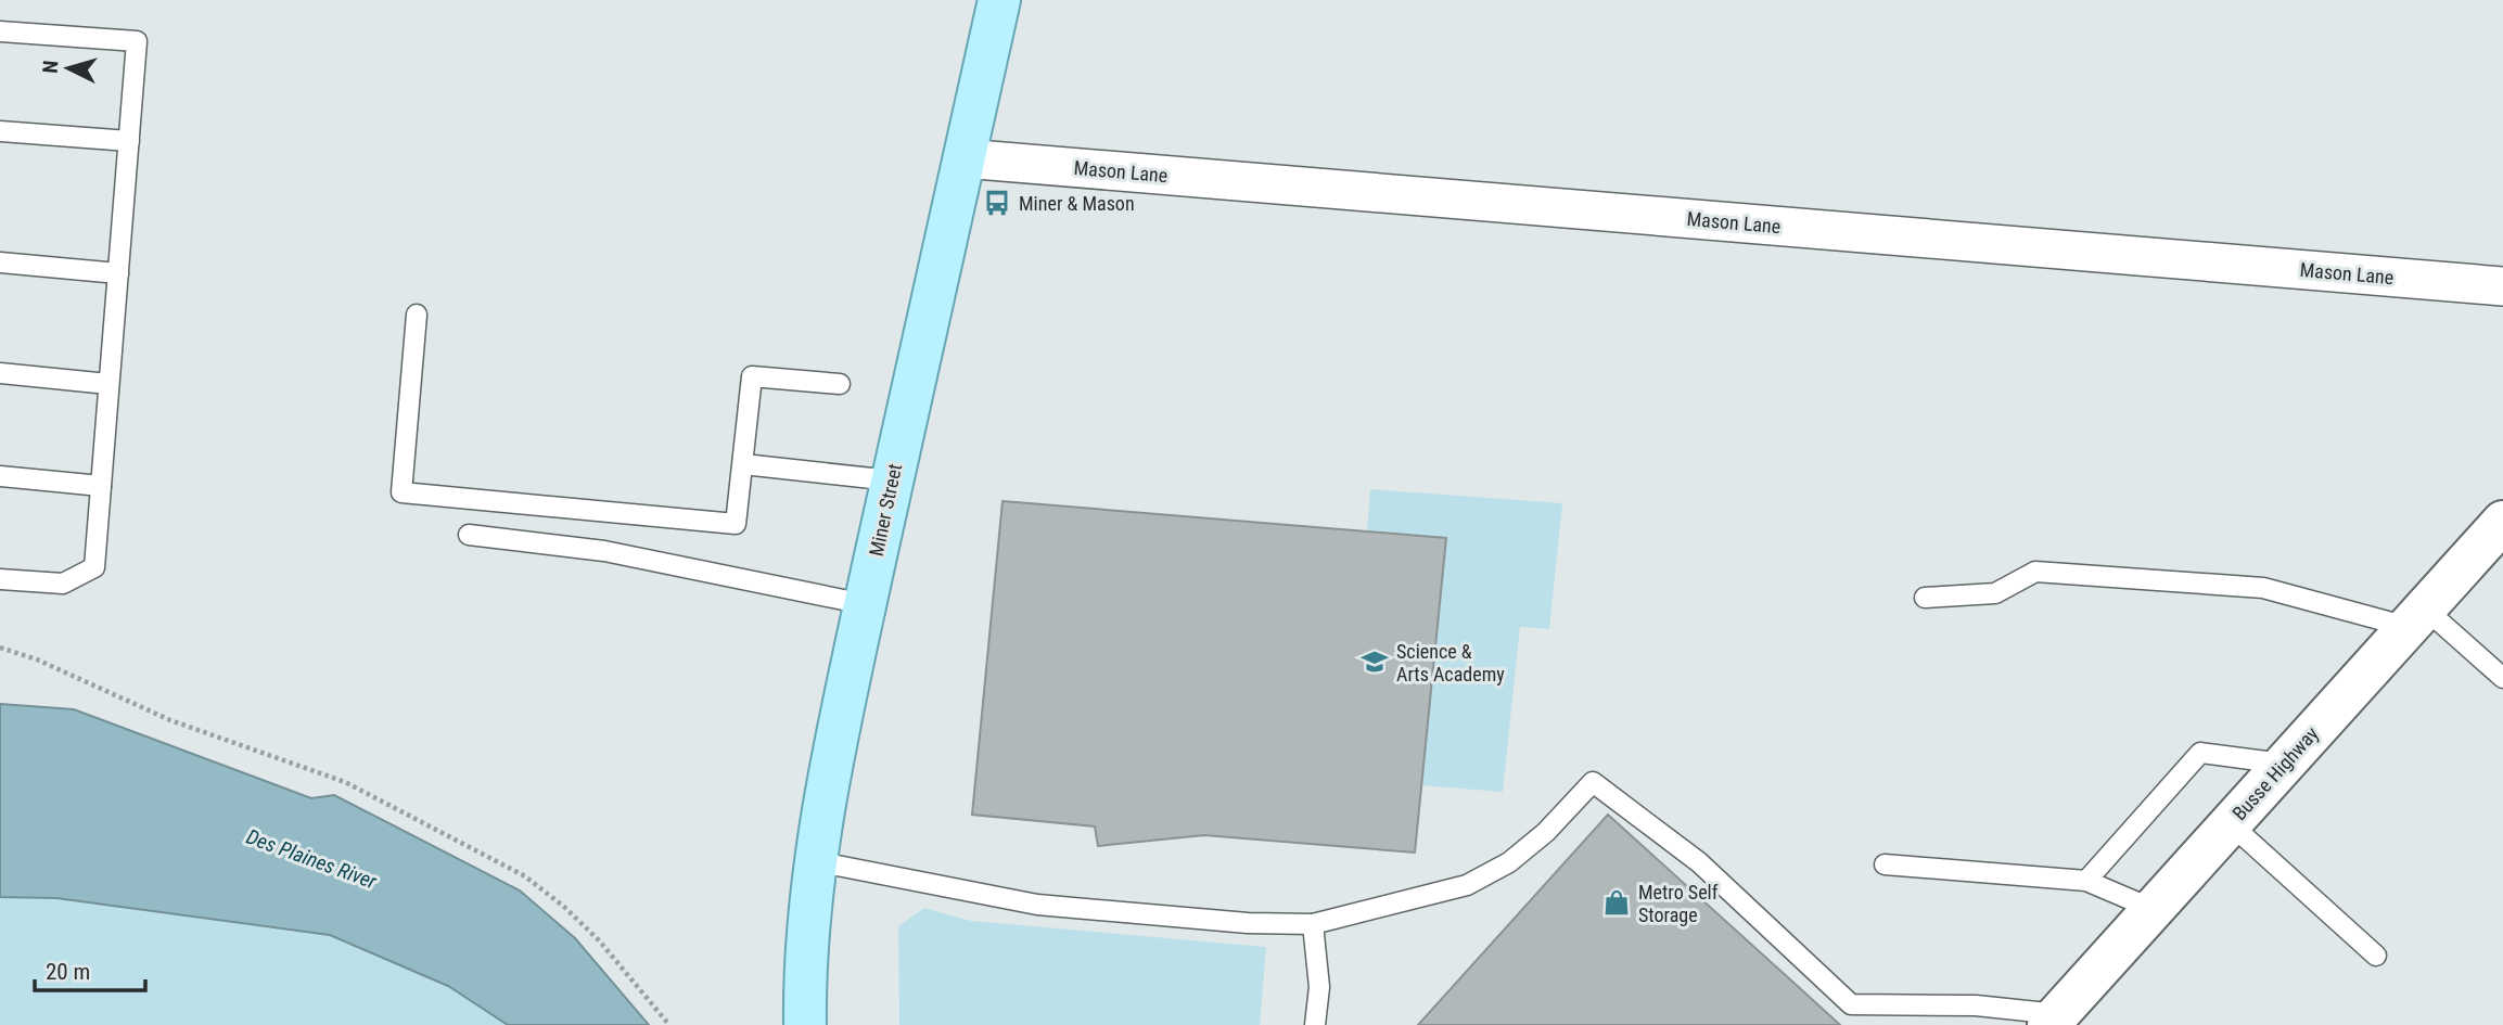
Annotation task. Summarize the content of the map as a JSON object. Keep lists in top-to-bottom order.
{
  "streets": {
    "main road": ["Miner Street", "Busse Highway"],
    "street": ["Mason Lane"]
  },
  "crossings": [
    ["Mason Lane", "Miner Street"]
  ],
  "water": ["Des Plaines River"],
  "places": {
    "bus stop": ["Miner & Mason"],
    "school or university": ["Science & Arts Academy"],
    "shop": ["Metro Self Storage"]
  },
  "scale_bar": "20 m",
  "north": "left"
}
